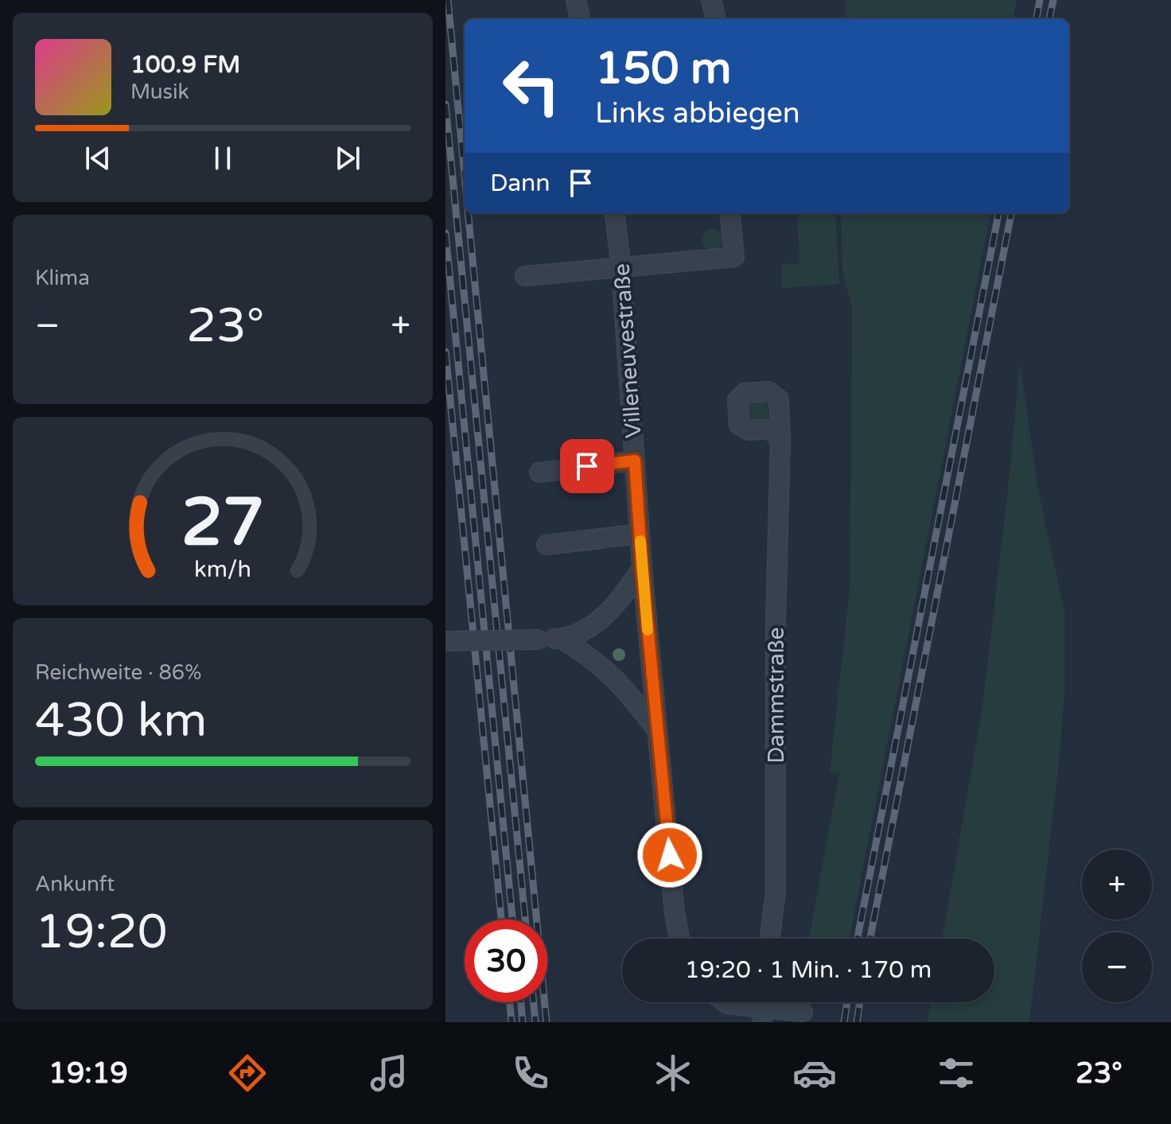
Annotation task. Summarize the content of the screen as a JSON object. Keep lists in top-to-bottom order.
{
  "streets": {
    "street": ["Villeneuvestraße", "Dammstraße"]
  },
  "page": {
    "turn": ["150 m", "Links abbiegen"],
    "song": ["100.9 FM", "Musik"],
    "then": "Dann",
    "tile": [
      "Klima",
      ["Reichweite · 86%", "430 km"],
      ["Ankunft", "19:20"]
    ],
    "heat": ["−", "23°", "+"],
    "map_buttons": ["+", "−"],
    "limit": "30",
    "trip": "19:20 · 1 Min. · 170 m",
    "tabs": ["19:19", "23°"],
    "gauge": ["27", "km/h"]
  }
}
